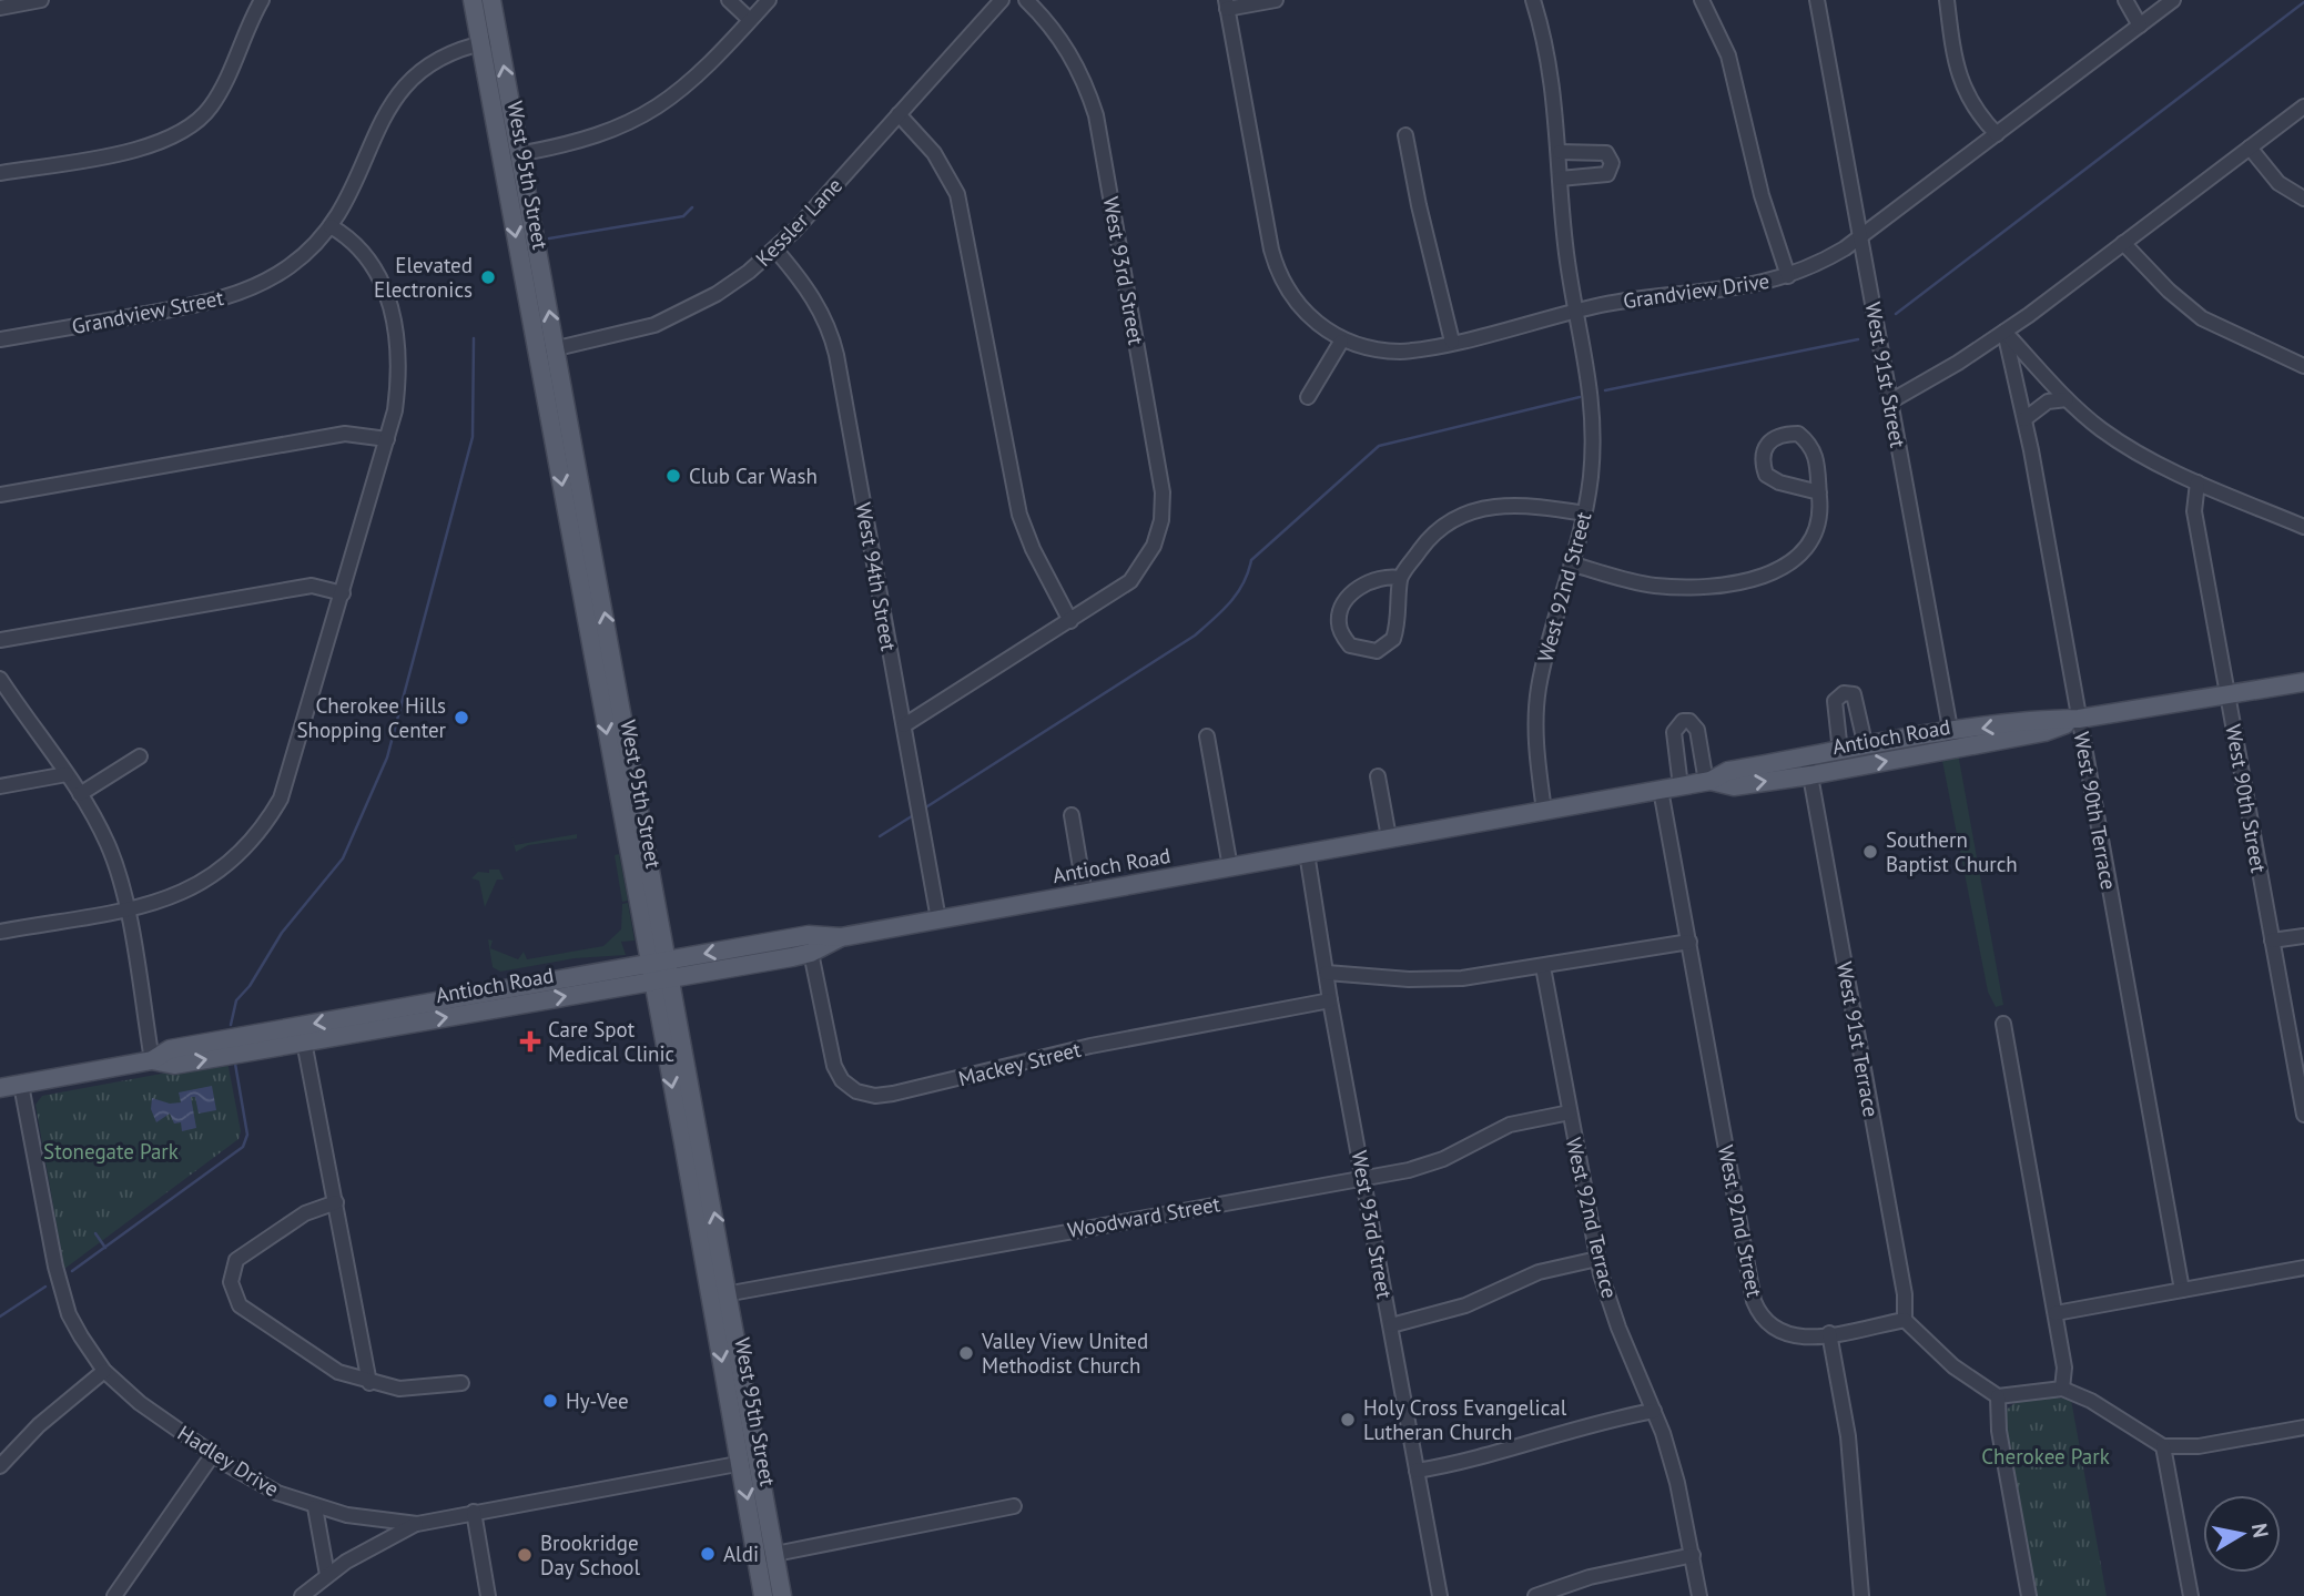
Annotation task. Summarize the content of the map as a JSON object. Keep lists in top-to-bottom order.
{
  "streets": {
    "main road": ["West 95th Street", "Antioch Road"],
    "street": [
      "Kessler Lane",
      "West 93rd Street",
      "Grandview Drive",
      "Grandview Street",
      "West 91st Street",
      "West 94th Street",
      "West 92nd Street",
      "West 90th Street",
      "West 90th Terrace",
      "West 91st Terrace",
      "Mackey Street",
      "Woodward Street",
      "West 92nd Terrace",
      "Hadley Drive"
    ]
  },
  "crossings": [
    ["West 95th Street", "Kessler Lane"],
    ["West 95th Street", "Grandview Street"],
    ["West 95th Street", "Antioch Road"],
    ["West 95th Street", "Woodward Street"],
    ["West 95th Street", "Hadley Drive"],
    ["Kessler Lane", "West 94th Street"],
    ["West 93rd Street", "Antioch Road"],
    ["West 93rd Street", "Mackey Street"],
    ["West 93rd Street", "Woodward Street"],
    ["Grandview Drive", "West 91st Street"],
    ["Grandview Drive", "West 92nd Street"],
    ["West 91st Street", "Antioch Road"],
    ["West 94th Street", "Antioch Road"],
    ["West 92nd Street", "Antioch Road"],
    ["Antioch Road", "West 90th Street"],
    ["Antioch Road", "West 90th Terrace"],
    ["Antioch Road", "West 91st Terrace"],
    ["Antioch Road", "Mackey Street"],
    ["Antioch Road", "Hadley Drive"],
    ["Woodward Street", "West 92nd Terrace"]
  ],
  "parks": ["Stonegate Park", "Cherokee Park"],
  "places": {
    "other": [
      "Elevated Electronics",
      "Club Car Wash",
      "Cherokee Hills Shopping Center",
      "Southern Baptist Church",
      "Valley View United Methodist Church",
      "Hy-Vee",
      "Holy Cross Evangelical Lutheran Church",
      "Aldi",
      "Brookridge Day School"
    ],
    "health": ["Care Spot Medical Clinic"]
  },
  "north": "right"
}
